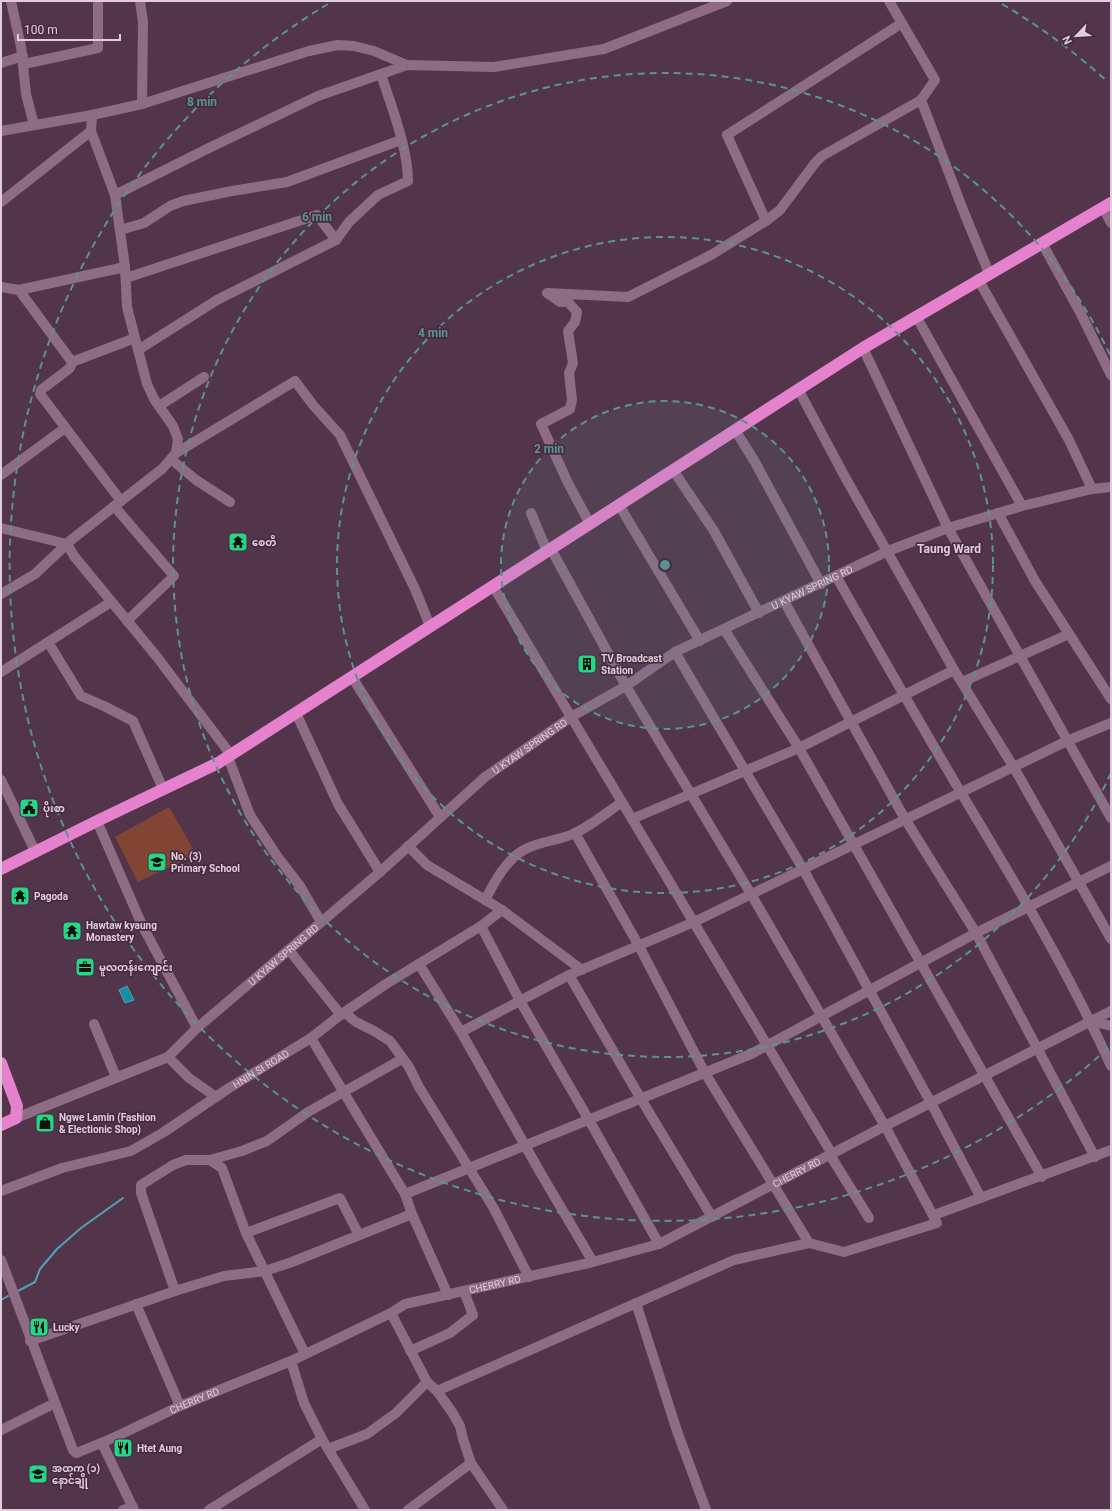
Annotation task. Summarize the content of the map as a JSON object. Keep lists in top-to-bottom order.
{
  "streets": {
    "street": ["U KYAW SPRING RD", "HNIN SI ROAD", "CHERRY RD"]
  },
  "districts": ["Taung Ward"],
  "places": {
    "temple": ["စေတီ", "Pagoda", "Hawtaw kyaung Monastery"],
    "building": ["TV Broadcast Station"],
    "public building": ["ပိုးစာ"],
    "school or university": ["No. (3) Primary School", "အထက (၁) နောင်ချို"],
    "office": ["မူလတန်းကျောင်း"],
    "shop": ["Ngwe Lamin (Fashion & Electionic Shop)"],
    "restaurant": ["Lucky", "Htet Aung"]
  },
  "scale_bar": "100 m",
  "north": "bottom left",
  "rings": [
    "8 min",
    "6 min",
    "4 min",
    "2 min"
  ]
}
